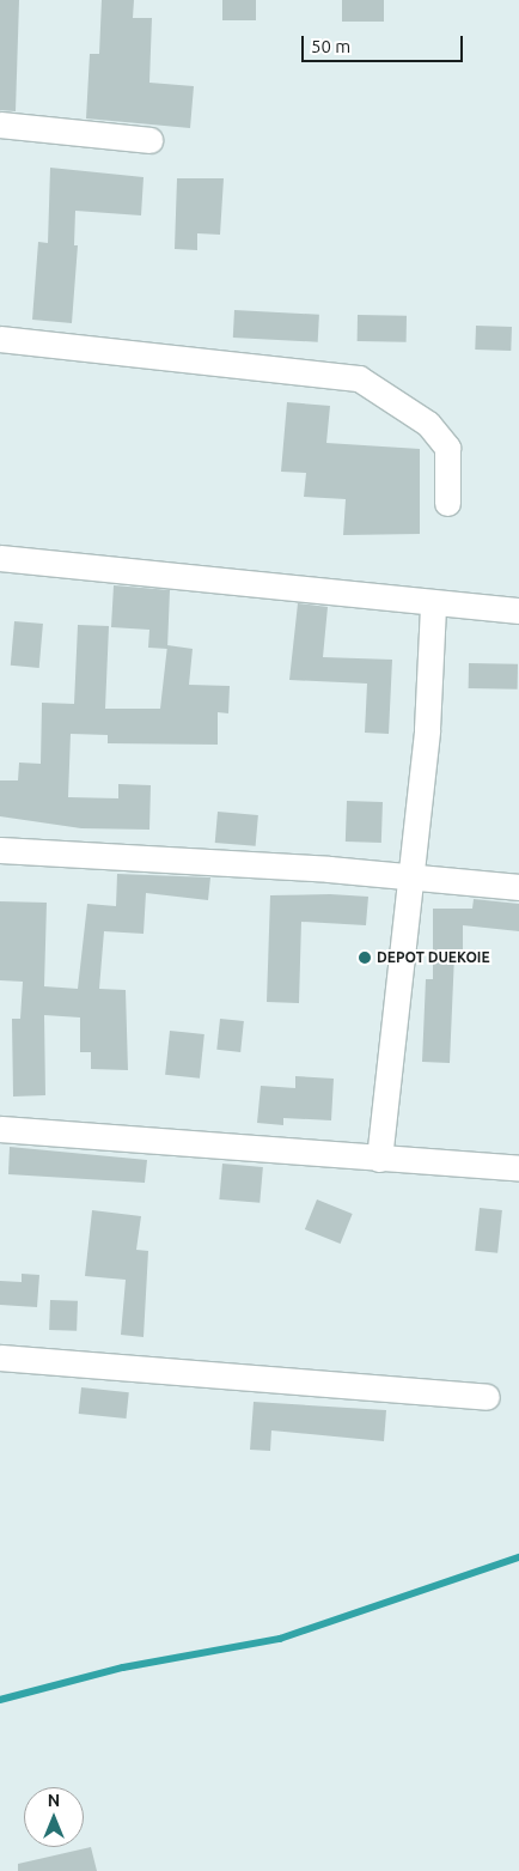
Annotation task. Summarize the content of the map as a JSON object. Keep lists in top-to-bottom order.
{
  "places": ["DEPOT DUEKOIE"],
  "scale_bar": "50 m",
  "north": "top"
}
